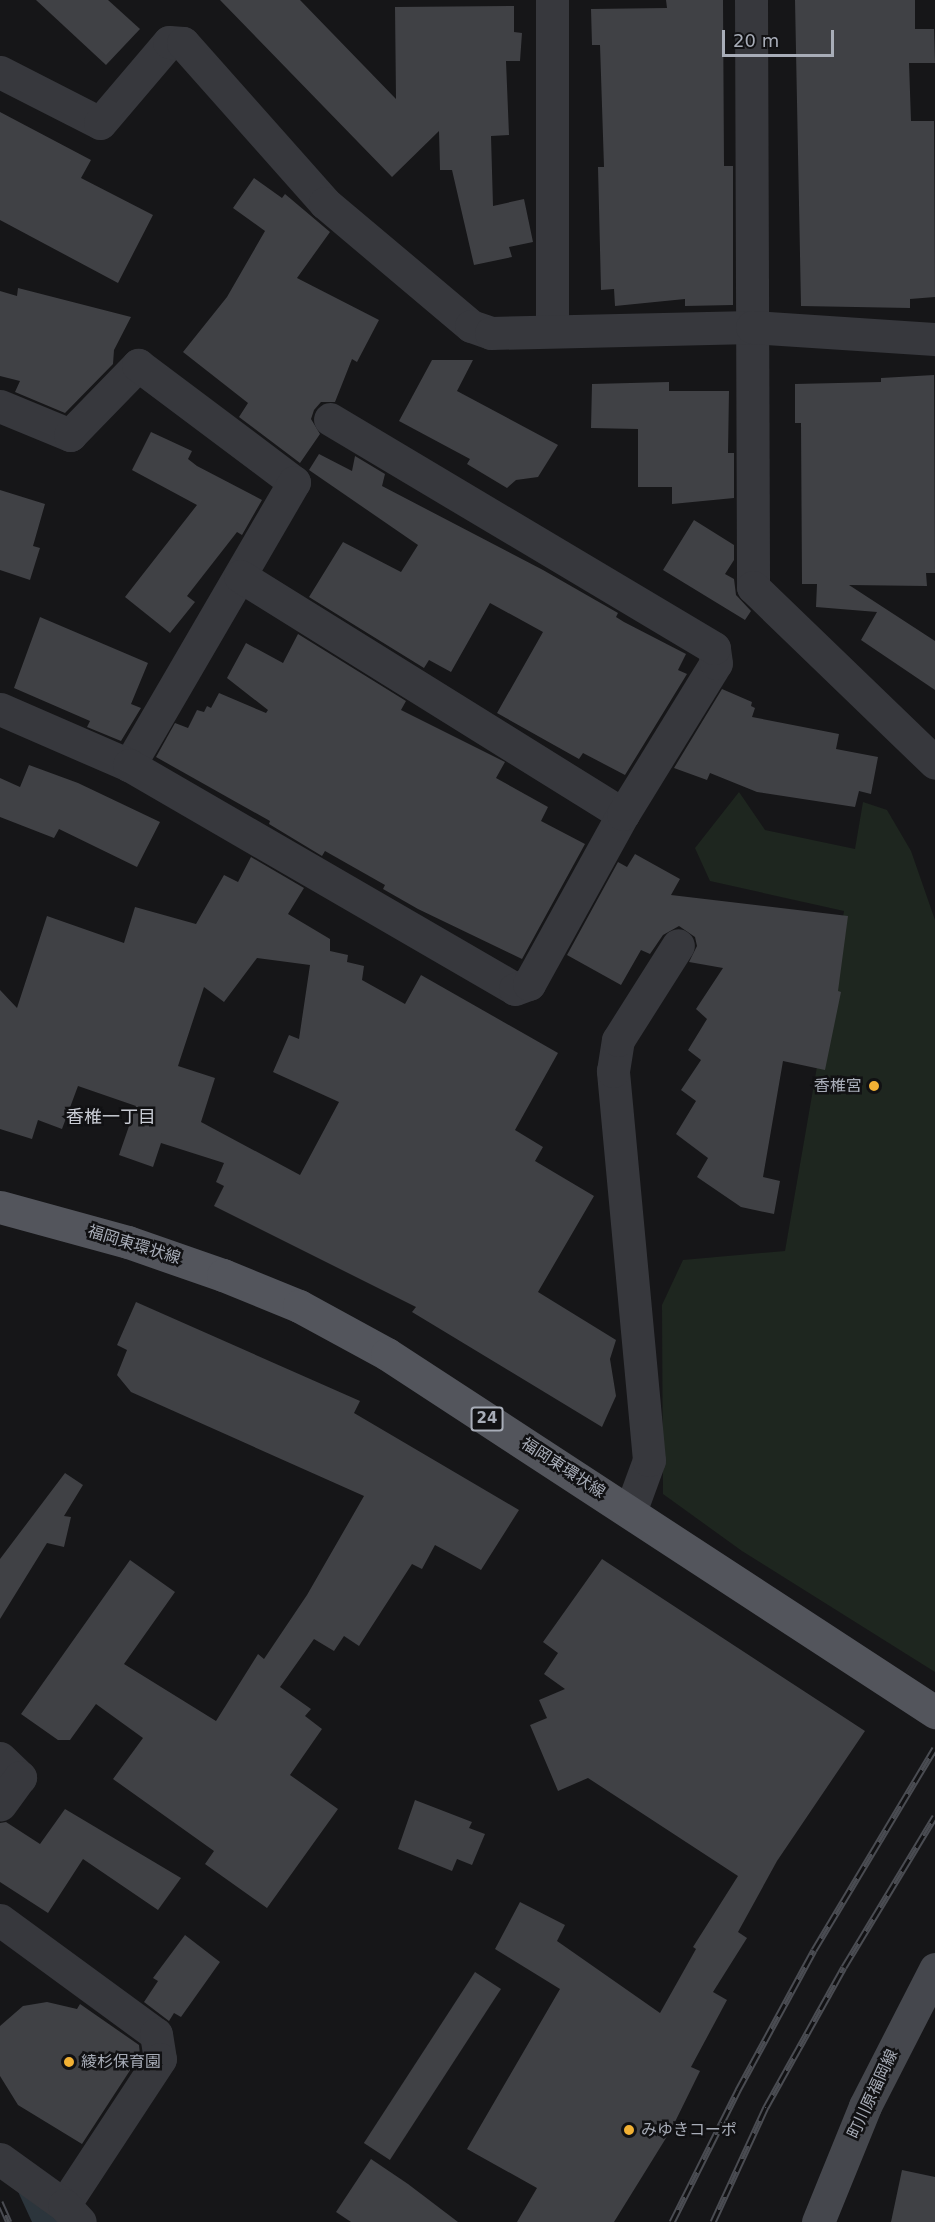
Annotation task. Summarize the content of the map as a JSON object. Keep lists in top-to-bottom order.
{
  "streets": {
    "main road": ["福岡東環状線", "24", "町川原福岡線"]
  },
  "districts": ["香椎一丁目"],
  "places": ["香椎宮", "綾杉保育園", "みゆきコーポ"],
  "scale_bar": "20 m"
}
